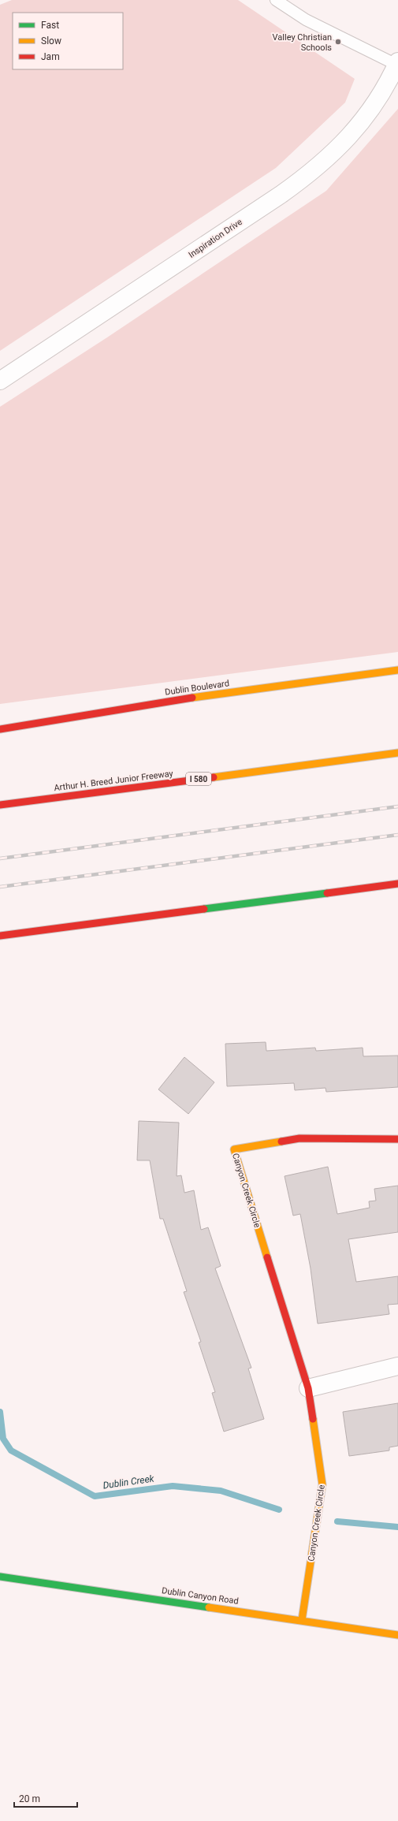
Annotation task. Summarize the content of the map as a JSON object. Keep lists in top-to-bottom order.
{
  "streets": {
    "main road": [
      "Dublin Boulevard",
      "I 580",
      "Arthur H. Breed Junior Freeway",
      "Canyon Creek Circle",
      "Dublin Canyon Road"
    ],
    "street": ["Inspiration Drive"]
  },
  "crossings": [
    ["Canyon Creek Circle", "Dublin Canyon Road"]
  ],
  "water": ["Dublin Creek"],
  "places": ["Valley Christian Schools"],
  "legend": ["Fast", "Slow", "Jam"],
  "scale_bar": "20 m"
}
